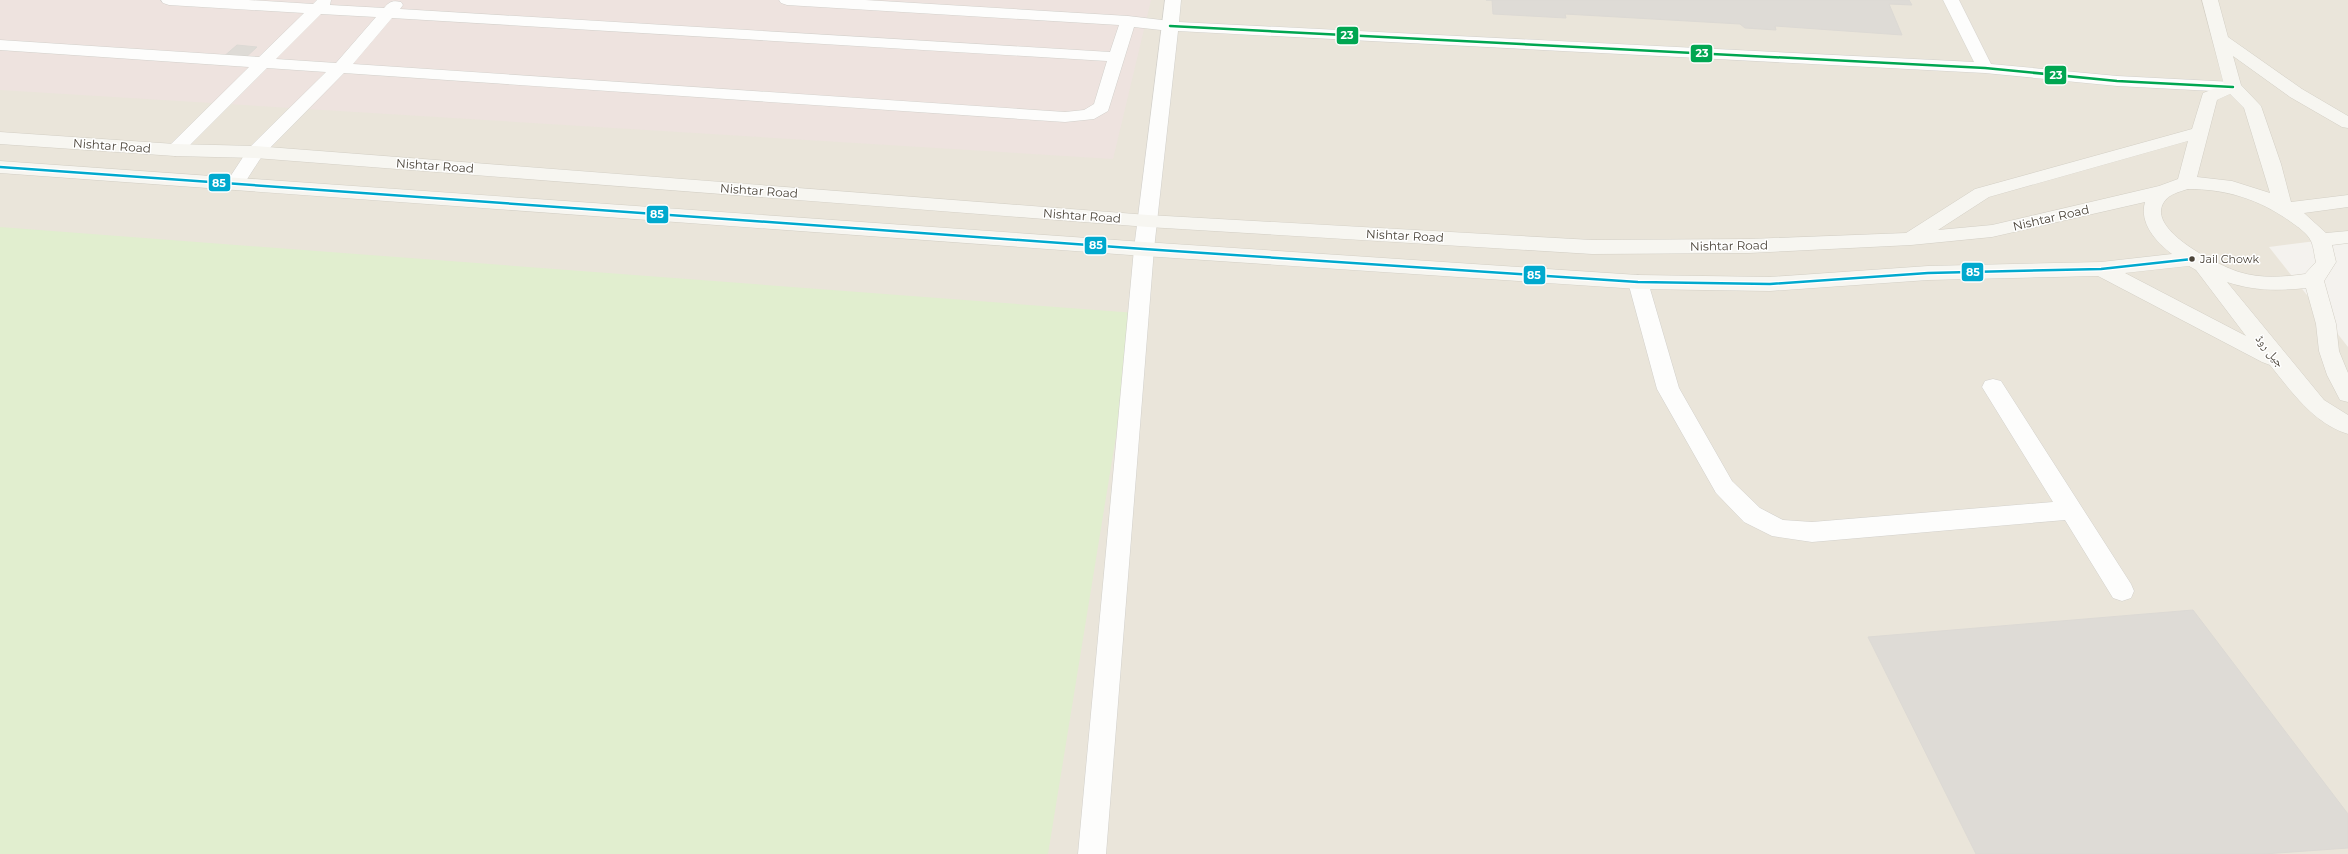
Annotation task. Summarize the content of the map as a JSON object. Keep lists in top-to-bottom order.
{
  "streets": {
    "main road": ["Nishtar Road", "جیل روڈ"]
  },
  "places": ["Jail Chowk"],
  "lines": ["transit line 23", "transit line 85"]
}
